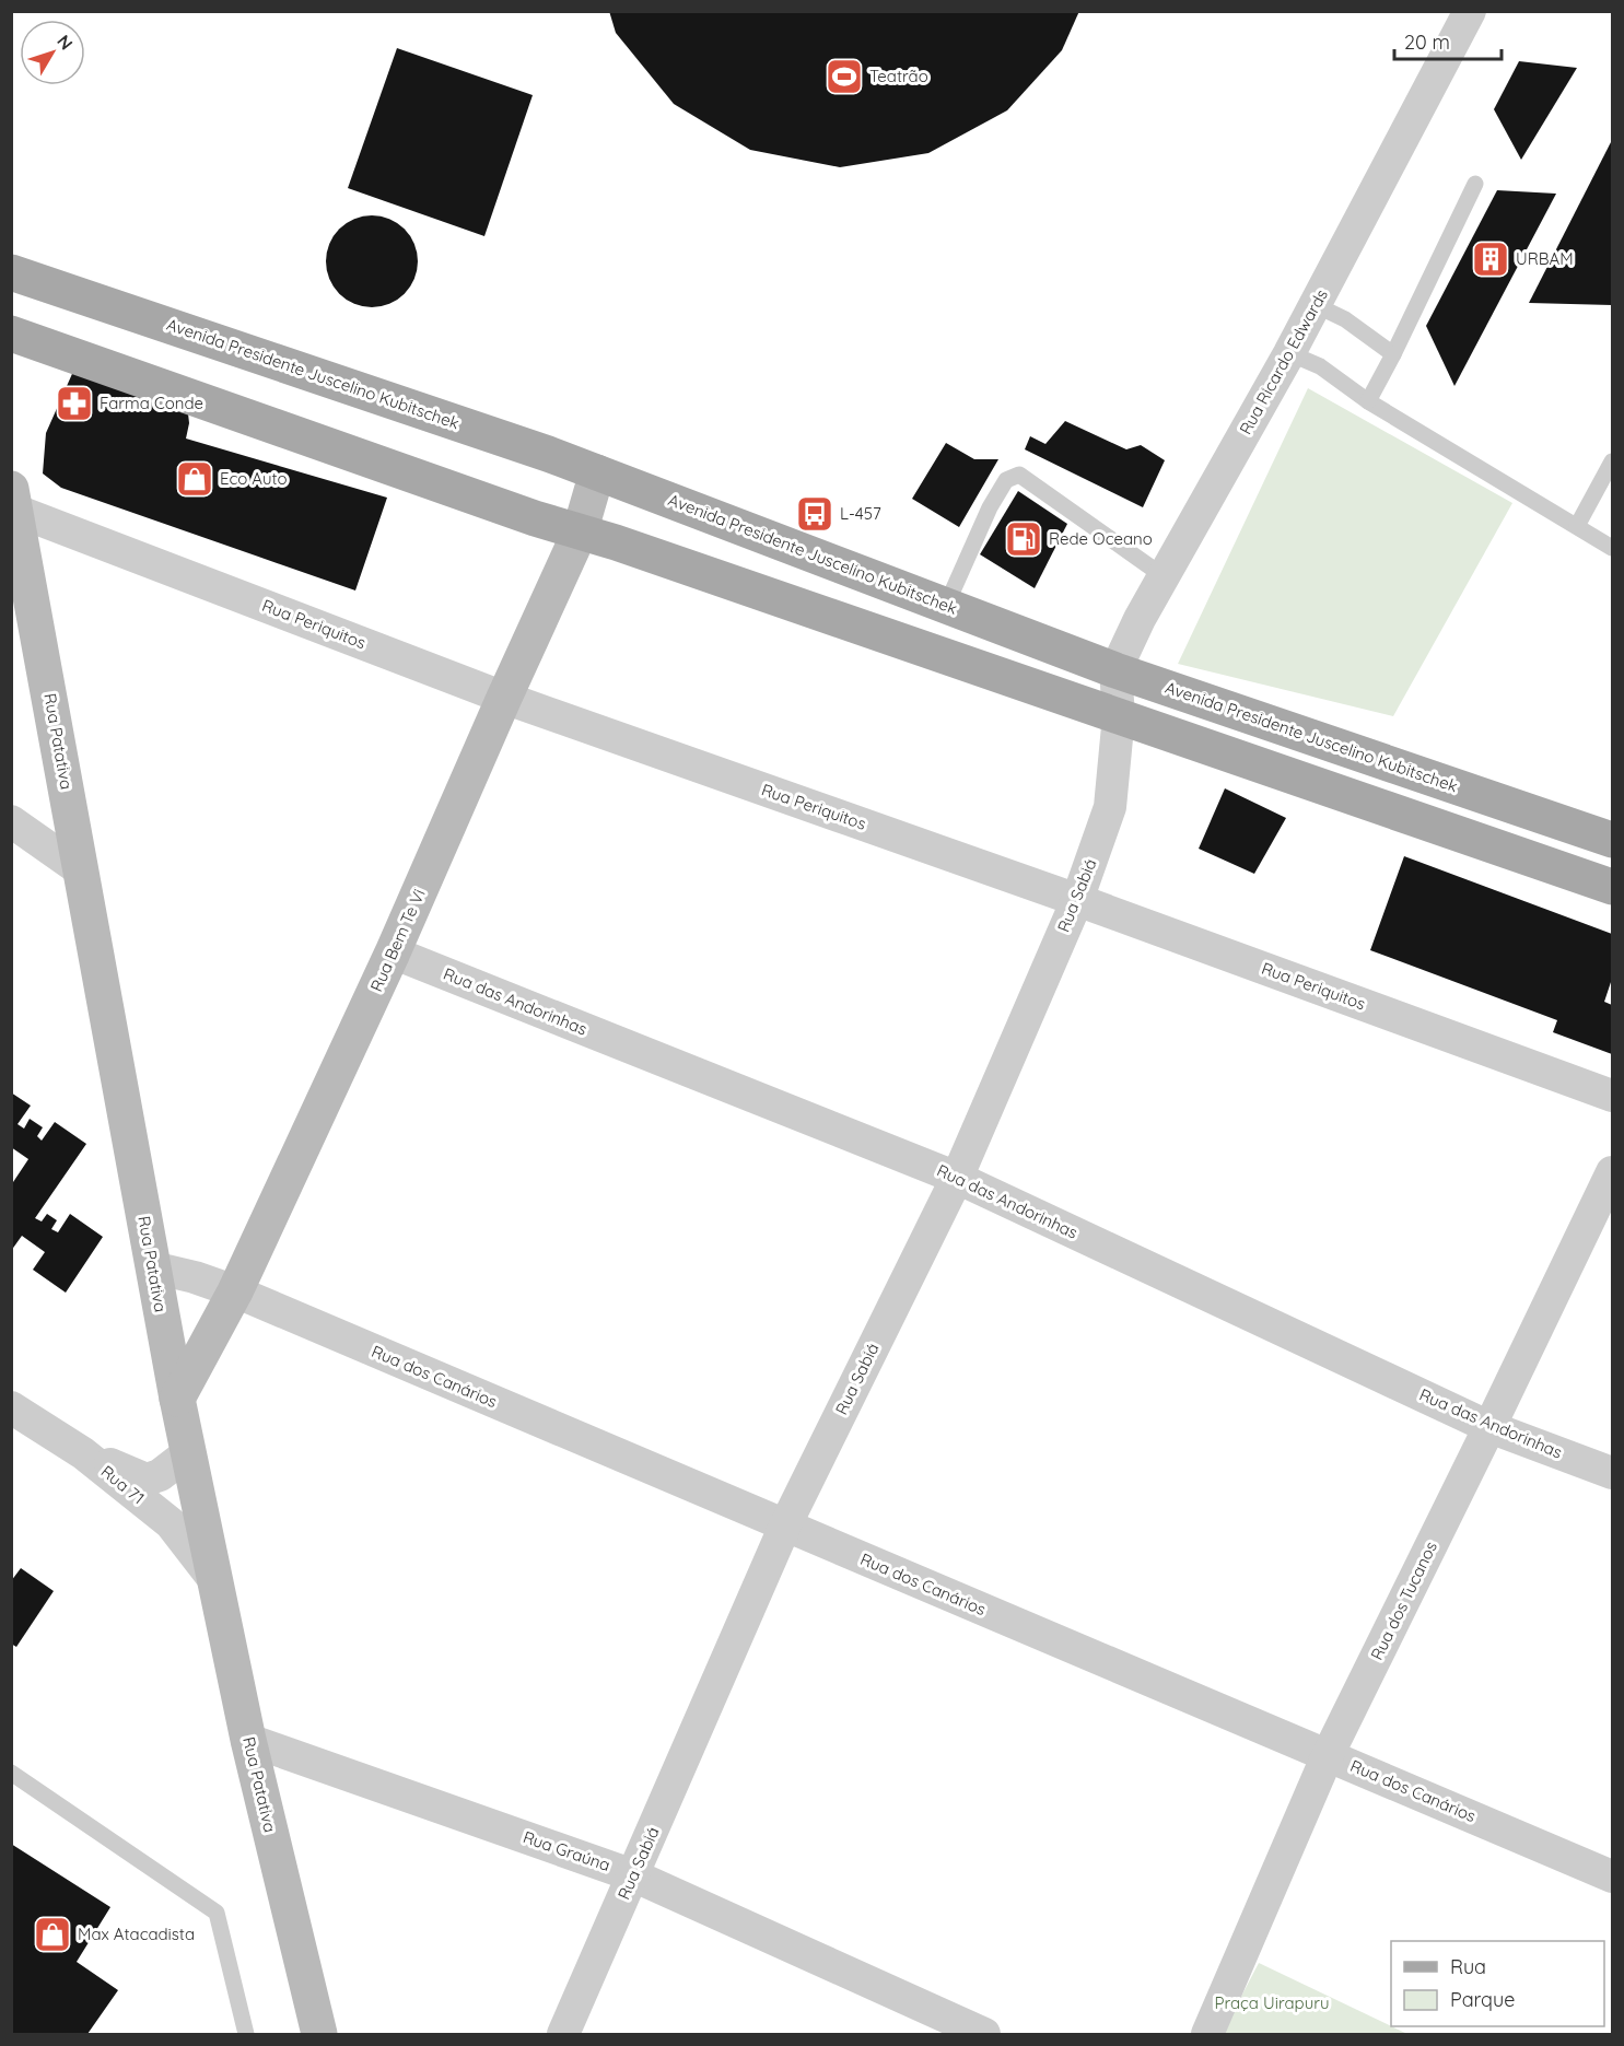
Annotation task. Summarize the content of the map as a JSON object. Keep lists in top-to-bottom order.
{
  "streets": {
    "main road": ["Avenida Presidente Juscelino Kubitschek", "Rua Patativa", "Rua Bem Te Vi"],
    "street": [
      "Rua Ricardo Edwards",
      "Rua Periquitos",
      "Rua Sabiá",
      "Rua das Andorinhas",
      "Rua dos Canários",
      "Rua 71",
      "Rua dos Tucanos",
      "Rua Graúna"
    ]
  },
  "crossings": [
    ["Rua Ricardo Edwards", "Avenida Presidente Juscelino Kubitschek"],
    ["Rua Ricardo Edwards", "Rua Sabiá"],
    ["Avenida Presidente Juscelino Kubitschek", "Rua Bem Te Vi"],
    ["Rua Periquitos", "Rua Patativa"],
    ["Rua Periquitos", "Rua Sabiá"],
    ["Rua Periquitos", "Rua Bem Te Vi"],
    ["Rua Patativa", "Rua Bem Te Vi"],
    ["Rua Patativa", "Rua dos Canários"],
    ["Rua Patativa", "Rua 71"],
    ["Rua Patativa", "Rua Graúna"],
    ["Rua Sabiá", "Rua das Andorinhas"],
    ["Rua Sabiá", "Rua dos Canários"],
    ["Rua Sabiá", "Rua Graúna"],
    ["Rua Bem Te Vi", "Rua das Andorinhas"],
    ["Rua Bem Te Vi", "Rua dos Canários"],
    ["Rua das Andorinhas", "Rua dos Tucanos"],
    ["Rua dos Canários", "Rua dos Tucanos"]
  ],
  "parks": ["Praça Uirapuru"],
  "places": {
    "sports": ["Teatrão"],
    "building": ["URBAM"],
    "pharmacy": ["Farma Conde"],
    "shop": ["Eco Auto", "Max Atacadista"],
    "bus stop": ["L-457"],
    "fuel station": ["Rede Oceano"]
  },
  "legend": ["Rua", "Parque"],
  "scale_bar": "20 m",
  "north": "top right"
}
